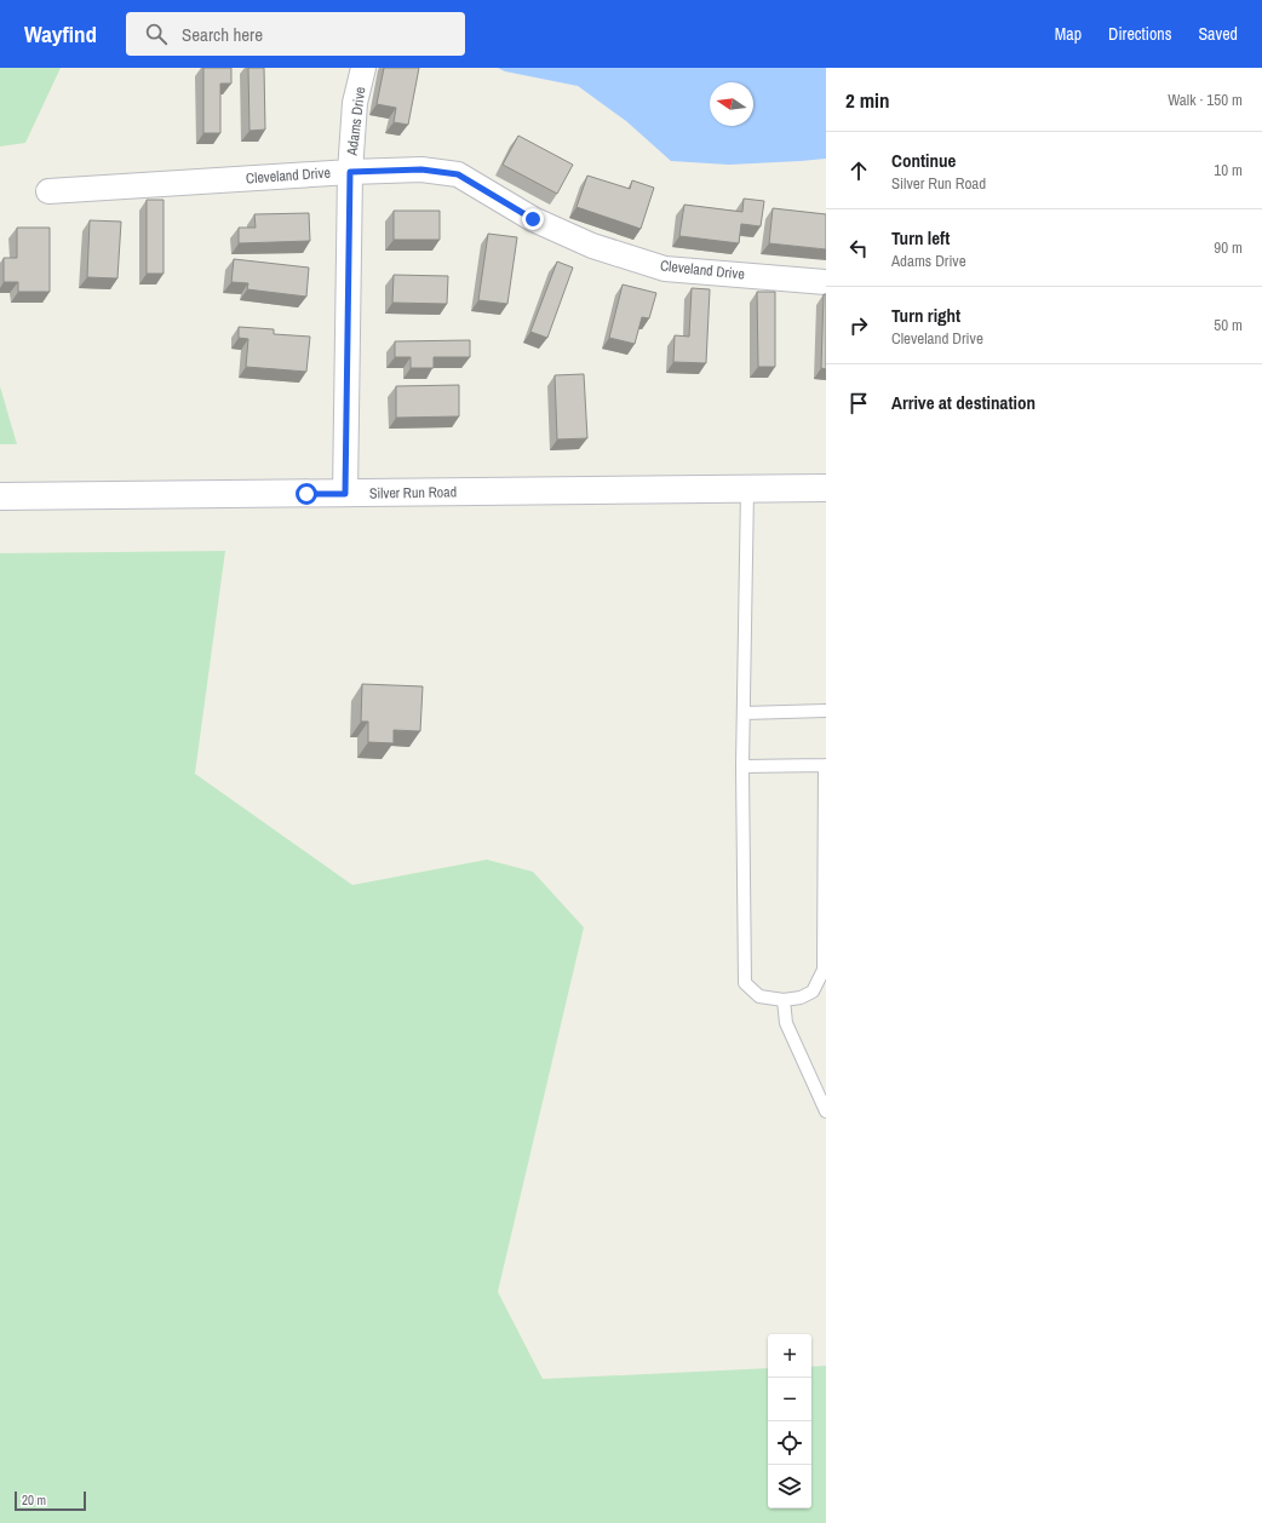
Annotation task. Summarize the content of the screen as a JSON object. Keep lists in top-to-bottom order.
{
  "streets": {
    "main road": ["Silver Run Road"],
    "street": ["Adams Drive", "Cleveland Drive"]
  },
  "crossings": [
    ["Adams Drive", "Cleveland Drive"],
    ["Adams Drive", "Silver Run Road"]
  ],
  "scale_bar": "20 m",
  "north": "left",
  "page": {
    "header": "Wayfind",
    "search": "Search here",
    "nav": ["Map", "Directions", "Saved"],
    "heading": ["2 min", "Walk · 150 m"],
    "list": [
      ["Continue", "Silver Run Road", "10 m"],
      ["Turn left", "Adams Drive", "90 m"],
      ["Turn right", "Cleveland Drive", "50 m"],
      "Arrive at destination"
    ],
    "map_buttons": ["+", "−"],
    "scale": "20 m"
  }
}
